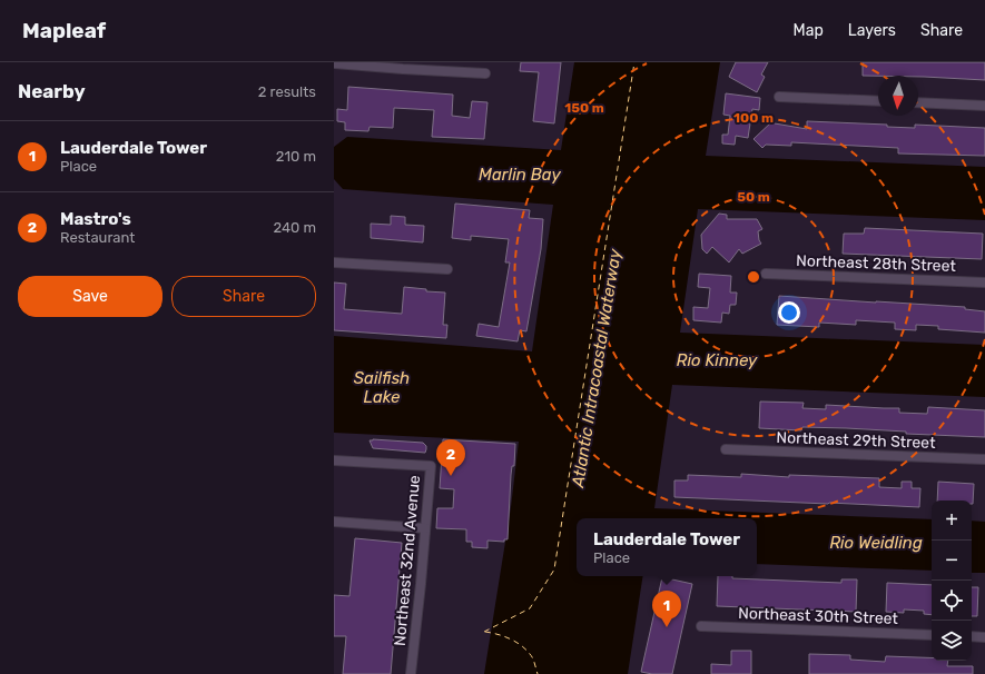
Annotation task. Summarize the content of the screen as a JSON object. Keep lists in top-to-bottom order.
{
  "streets": {
    "street": [
      "Northeast 28th Street",
      "Northeast 29th Street",
      "Northeast 32nd Avenue",
      "Northeast 30th Street"
    ]
  },
  "water": [
    "Marlin Bay",
    "Rio Kinney",
    "Atlantic Intracoastal Waterway",
    "Sailfish Lake",
    "Rio Weidling"
  ],
  "north": "bottom",
  "page": {
    "header": "Mapleaf",
    "nav": ["Map", "Layers", "Share"],
    "heading": ["Nearby", "2 results"],
    "list": [
      {
        "mark": "1",
        "name": "Lauderdale Tower",
        "note": "Place",
        "value": "210 m"
      },
      {
        "mark": "2",
        "name": "Mastro's",
        "note": "Restaurant",
        "value": "240 m"
      }
    ],
    "buttons": ["Save", "Share"],
    "pins": ["2", "1"],
    "map_buttons": ["+", "−"],
    "popup": ["Lauderdale Tower", "Place"]
  },
  "rings": ["150 m", "100 m", "50 m"]
}
